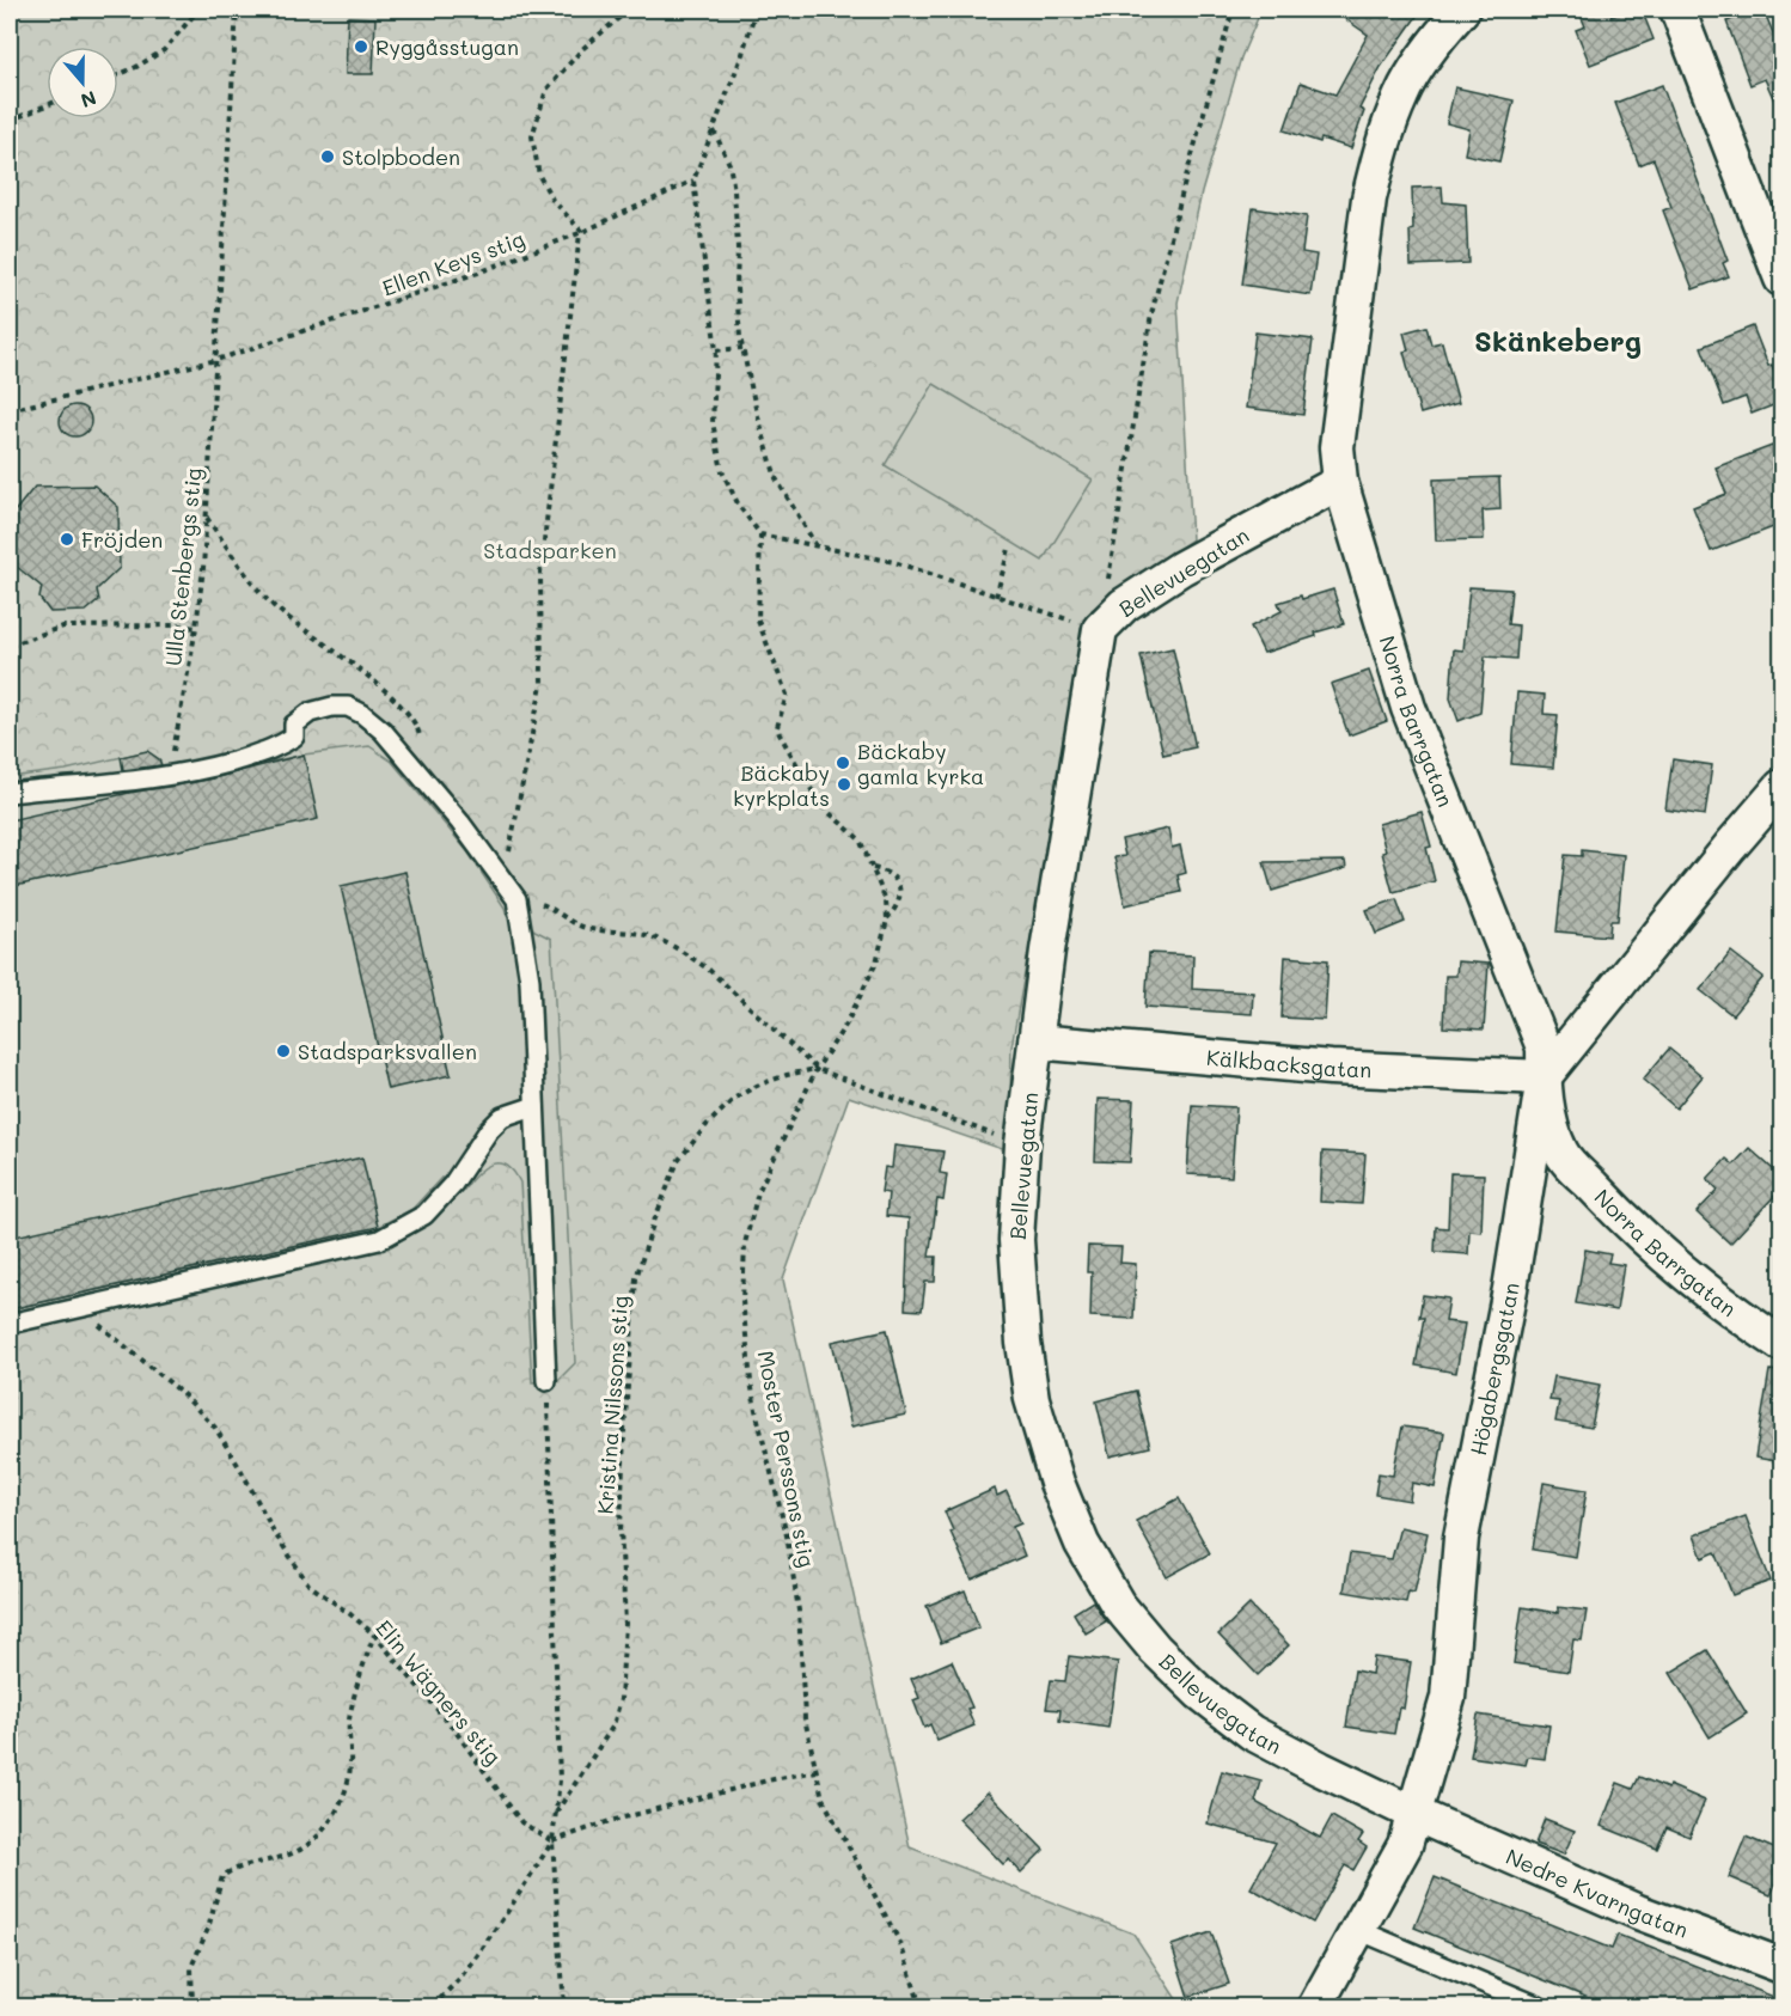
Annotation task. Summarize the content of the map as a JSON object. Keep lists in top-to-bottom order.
{
  "streets": {
    "street": [
      "Bellevuegatan",
      "Norra Barrgatan",
      "Kälkbacksgatan",
      "Högabergsgatan",
      "Nedre Kvarngatan"
    ],
    "path": [
      "Ellen Keys stig",
      "Ulla Stenbergs stig",
      "Kristina Nilssons stig",
      "Moster Perssons stig",
      "Elin Wägners stig"
    ]
  },
  "crossings": [
    ["Ellen Keys stig", "Ulla Stenbergs stig"],
    ["Bellevuegatan", "Norra Barrgatan"],
    ["Bellevuegatan", "Kälkbacksgatan"],
    ["Bellevuegatan", "Högabergsgatan"],
    ["Bellevuegatan", "Nedre Kvarngatan"],
    ["Norra Barrgatan", "Kälkbacksgatan"],
    ["Norra Barrgatan", "Högabergsgatan"],
    ["Kälkbacksgatan", "Högabergsgatan"],
    ["Högabergsgatan", "Nedre Kvarngatan"],
    ["Kristina Nilssons stig", "Moster Perssons stig"]
  ],
  "districts": ["Skänkeberg"],
  "parks": ["Stadsparken"],
  "places": [
    "Ryggåsstugan",
    "Stolpboden",
    "Fröjden",
    "Bäckaby gamla kyrka",
    "Bäckaby kyrkplats",
    "Stadsparksvallen"
  ],
  "north": "bottom"
}
